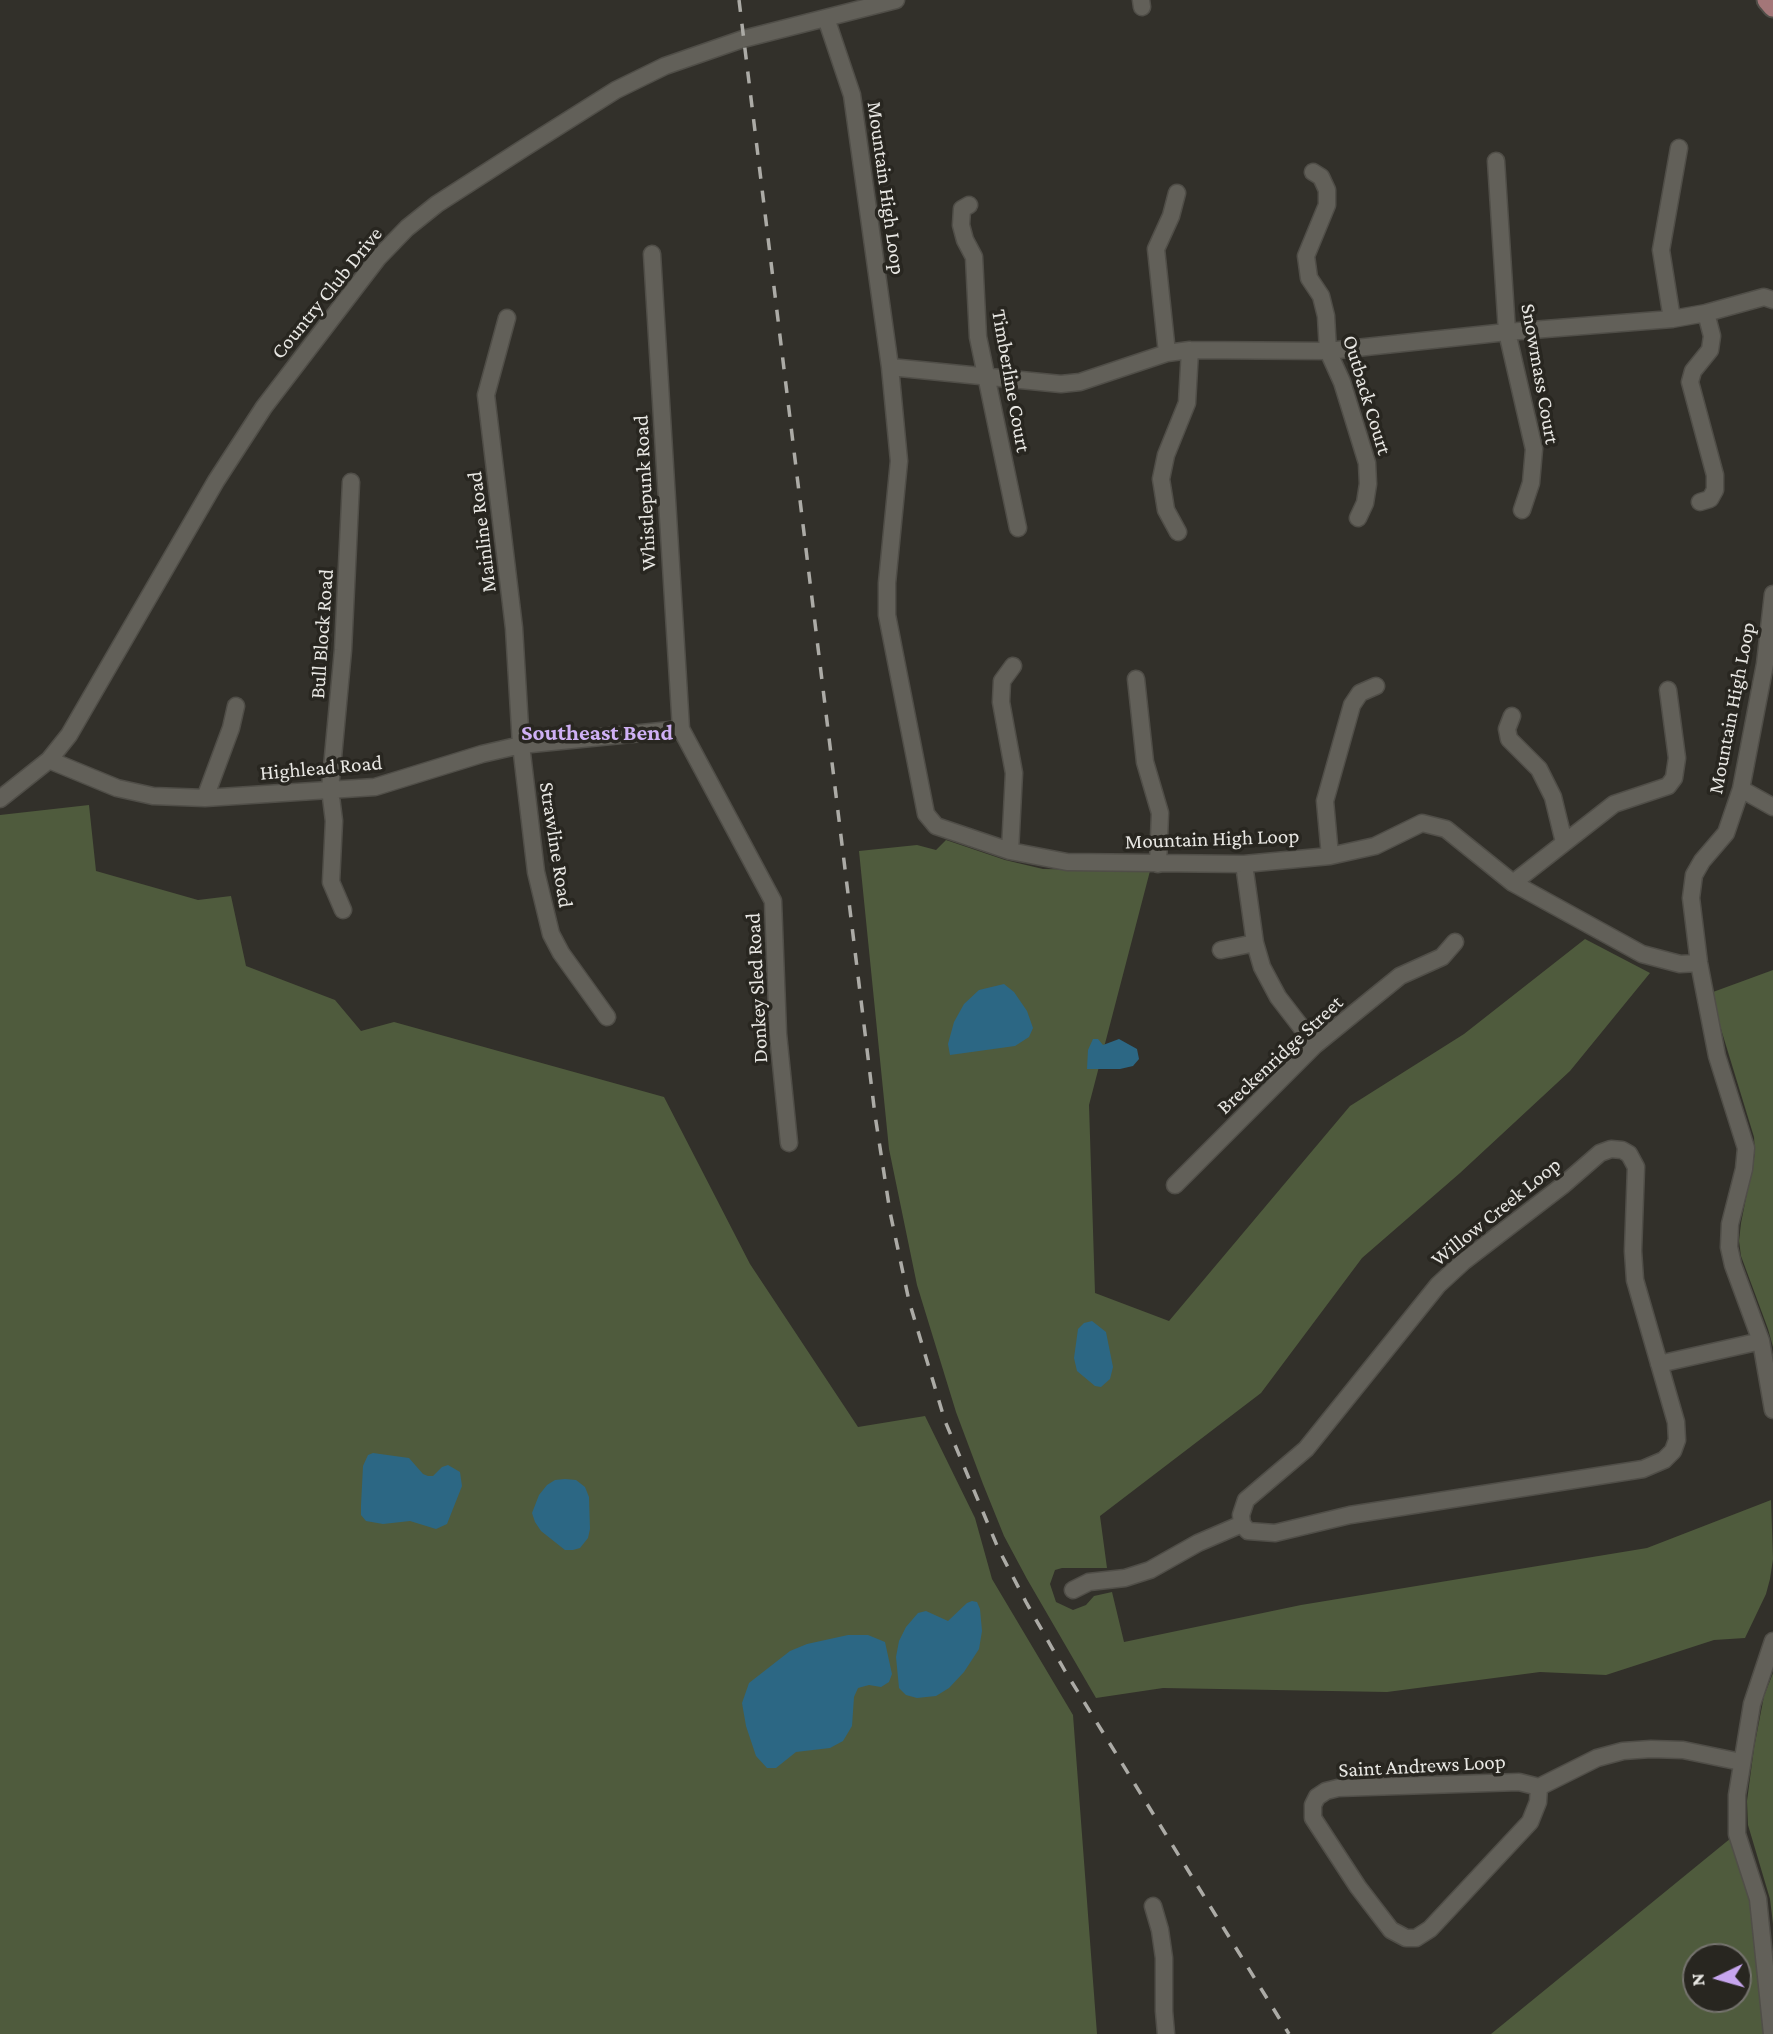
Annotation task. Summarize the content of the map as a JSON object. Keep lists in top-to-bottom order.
{
  "streets": {
    "street": [
      "Mountain High Loop",
      "Country Club Drive",
      "Snowmass Court",
      "Timberline Court",
      "Outback Court",
      "Whistlepunk Road",
      "Mainline Road",
      "Bull Block Road",
      "Highlead Road",
      "Strawline Road",
      "Donkey Sled Road",
      "Breckenridge Street",
      "Willow Creek Loop",
      "Saint Andrews Loop"
    ]
  },
  "crossings": [
    ["Mountain High Loop", "Country Club Drive"],
    ["Country Club Drive", "Highlead Road"],
    ["Whistlepunk Road", "Highlead Road"],
    ["Whistlepunk Road", "Donkey Sled Road"],
    ["Mainline Road", "Highlead Road"],
    ["Mainline Road", "Strawline Road"],
    ["Bull Block Road", "Highlead Road"],
    ["Highlead Road", "Strawline Road"],
    ["Highlead Road", "Donkey Sled Road"]
  ],
  "districts": ["Southeast Bend"],
  "north": "left"
}
